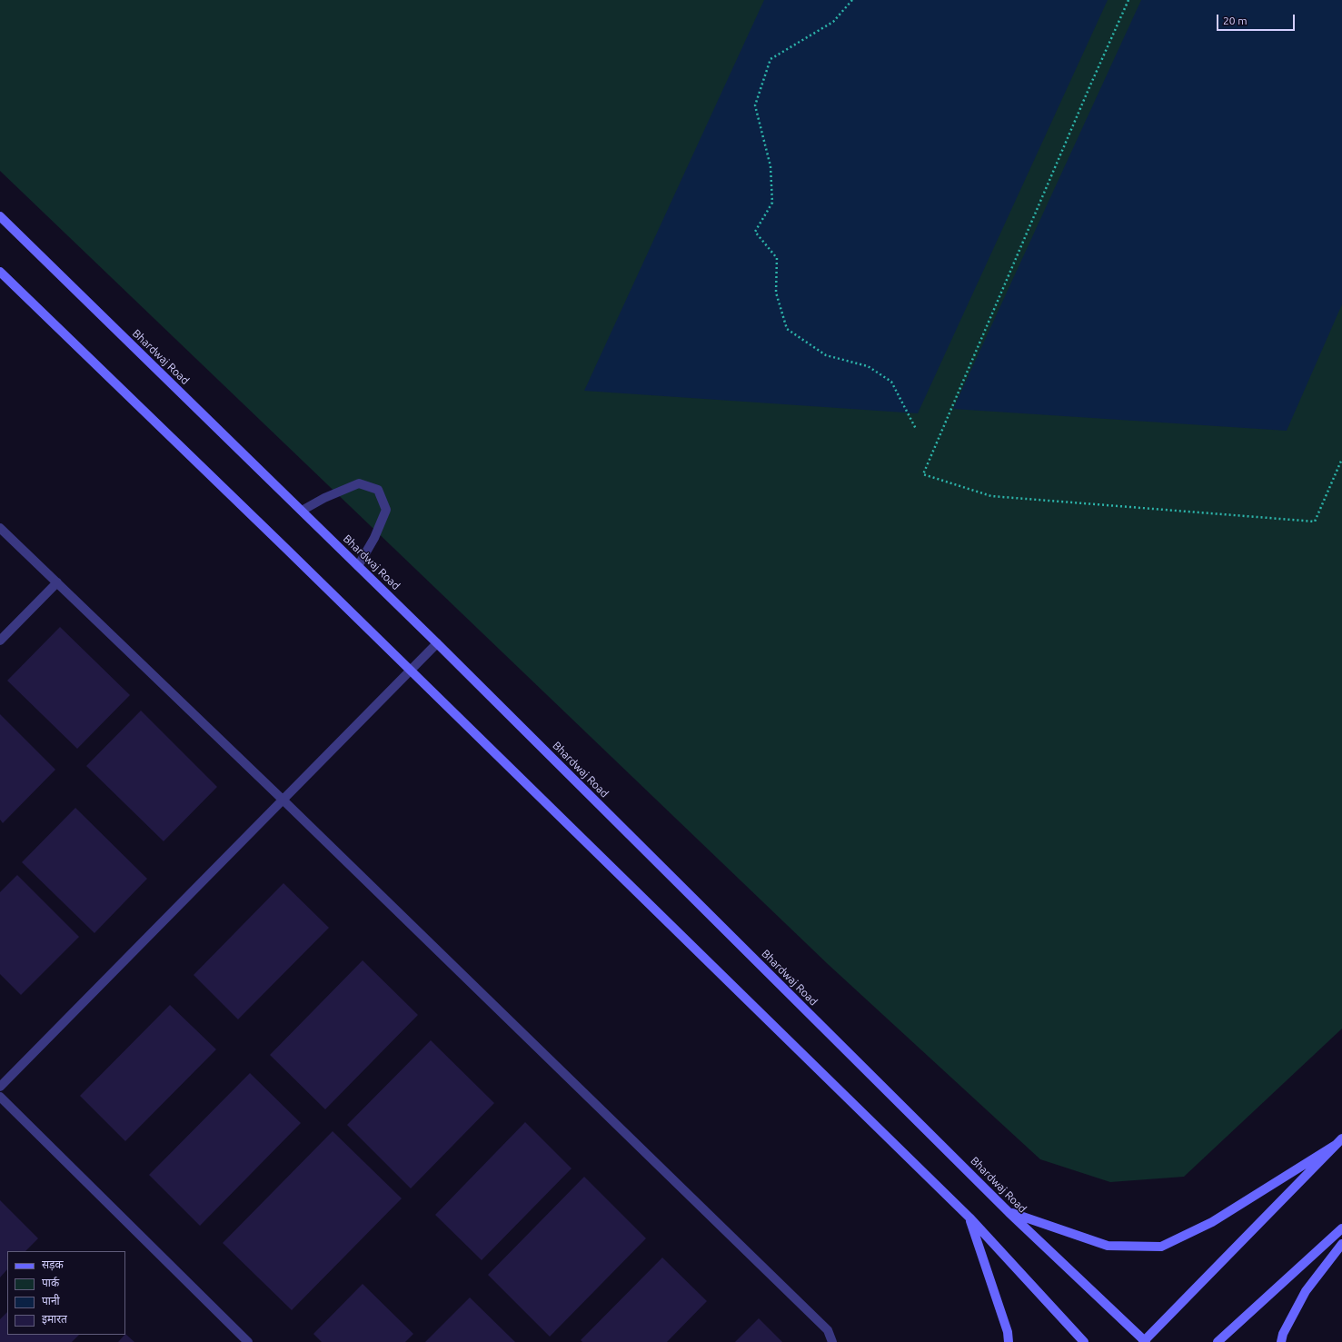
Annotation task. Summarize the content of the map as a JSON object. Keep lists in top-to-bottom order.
{
  "streets": {
    "street": ["Bhardwaj Road"]
  },
  "legend": [
    "सड़क",
    "पार्क",
    "पानी",
    "इमारत"
  ],
  "scale_bar": "20 m"
}
